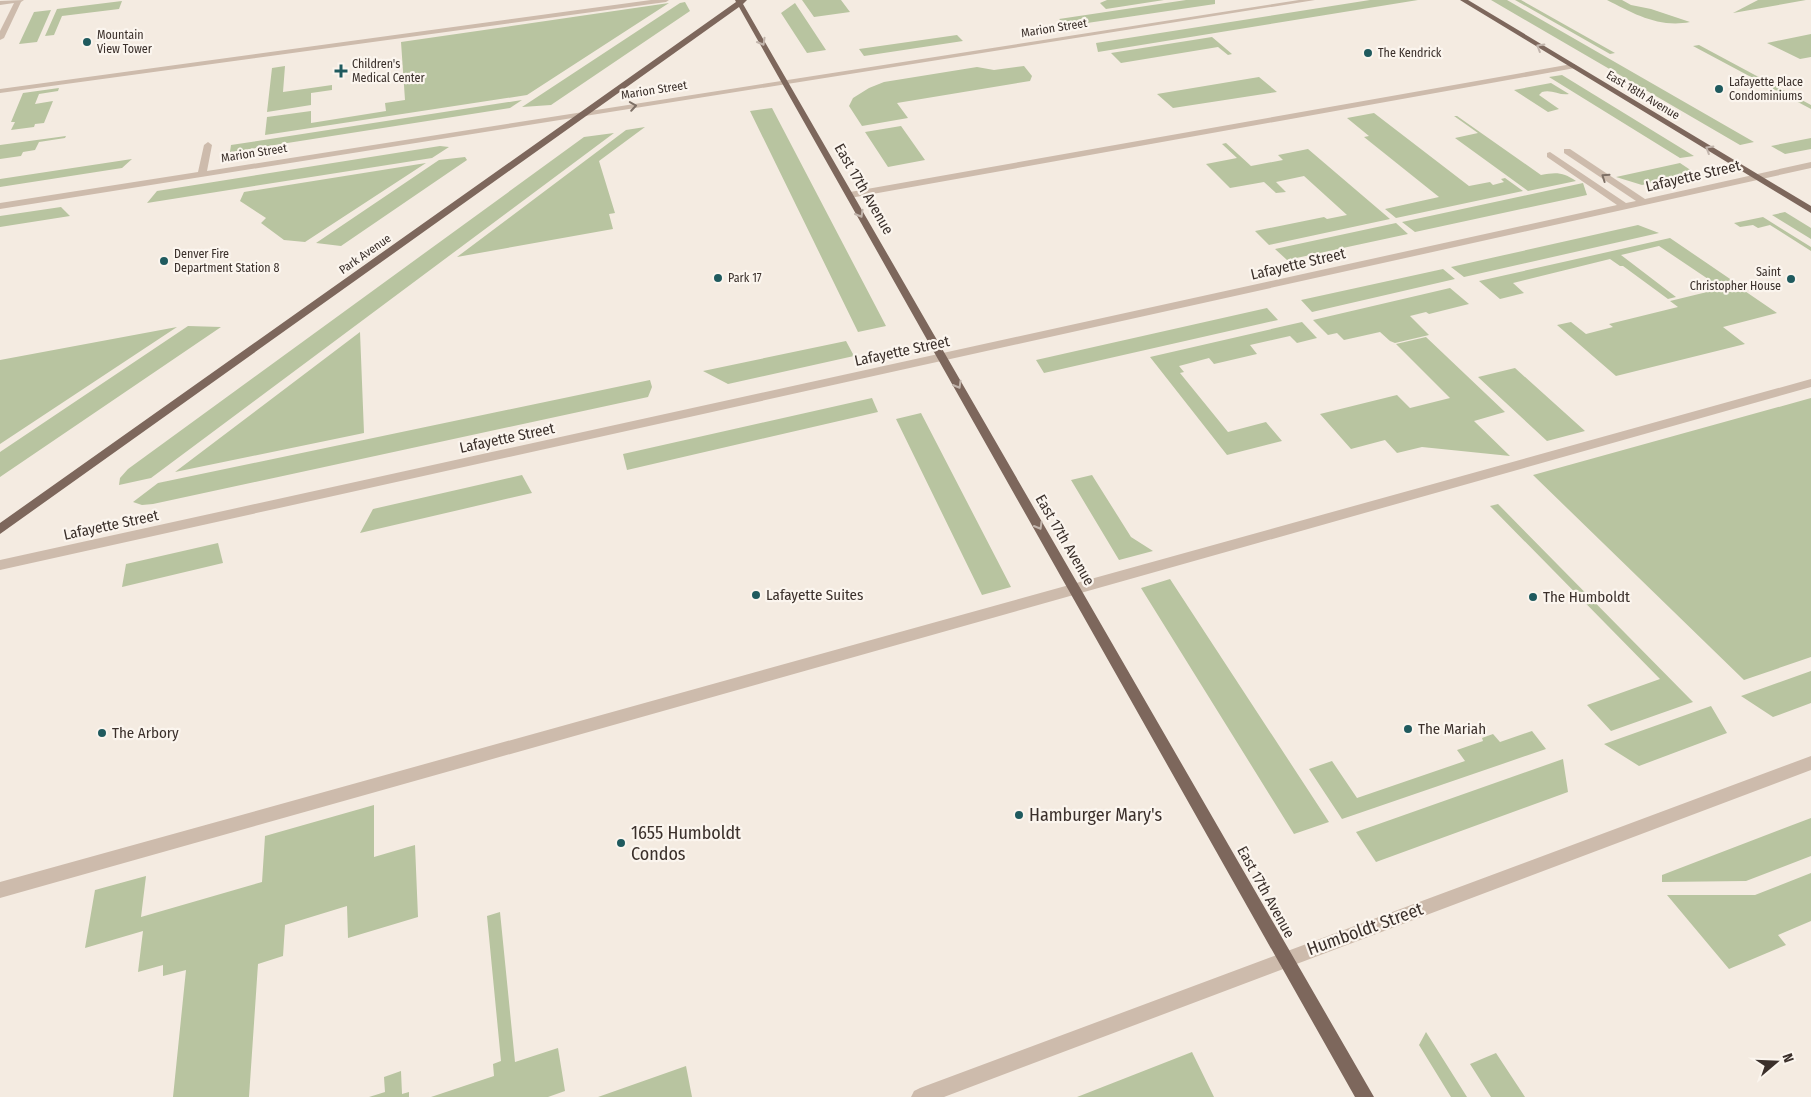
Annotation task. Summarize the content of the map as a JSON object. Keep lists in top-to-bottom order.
{
  "streets": {
    "main road": ["East 18th Avenue", "East 17th Avenue", "Park Avenue"],
    "street": ["Marion Street", "Lafayette Street", "Humboldt Street"]
  },
  "crossings": [
    ["Marion Street", "East 17th Avenue"],
    ["Marion Street", "Park Avenue"],
    ["East 18th Avenue", "Lafayette Street"],
    ["Lafayette Street", "East 17th Avenue"],
    ["East 17th Avenue", "Park Avenue"],
    ["East 17th Avenue", "Humboldt Street"]
  ],
  "one_way": ["East 18th Avenue", "East 17th Avenue"],
  "places": {
    "other": [
      "Mountain View Tower",
      "The Kendrick",
      "Lafayette Place Condominiums",
      "Denver Fire Department Station 8",
      "Park 17",
      "Saint Christopher House",
      "Lafayette Suites",
      "The Humboldt",
      "The Mariah",
      "The Arbory",
      "Hamburger Mary's",
      "1655 Humboldt Condos"
    ],
    "health": ["Children's Medical Center"]
  },
  "north": "right"
}
